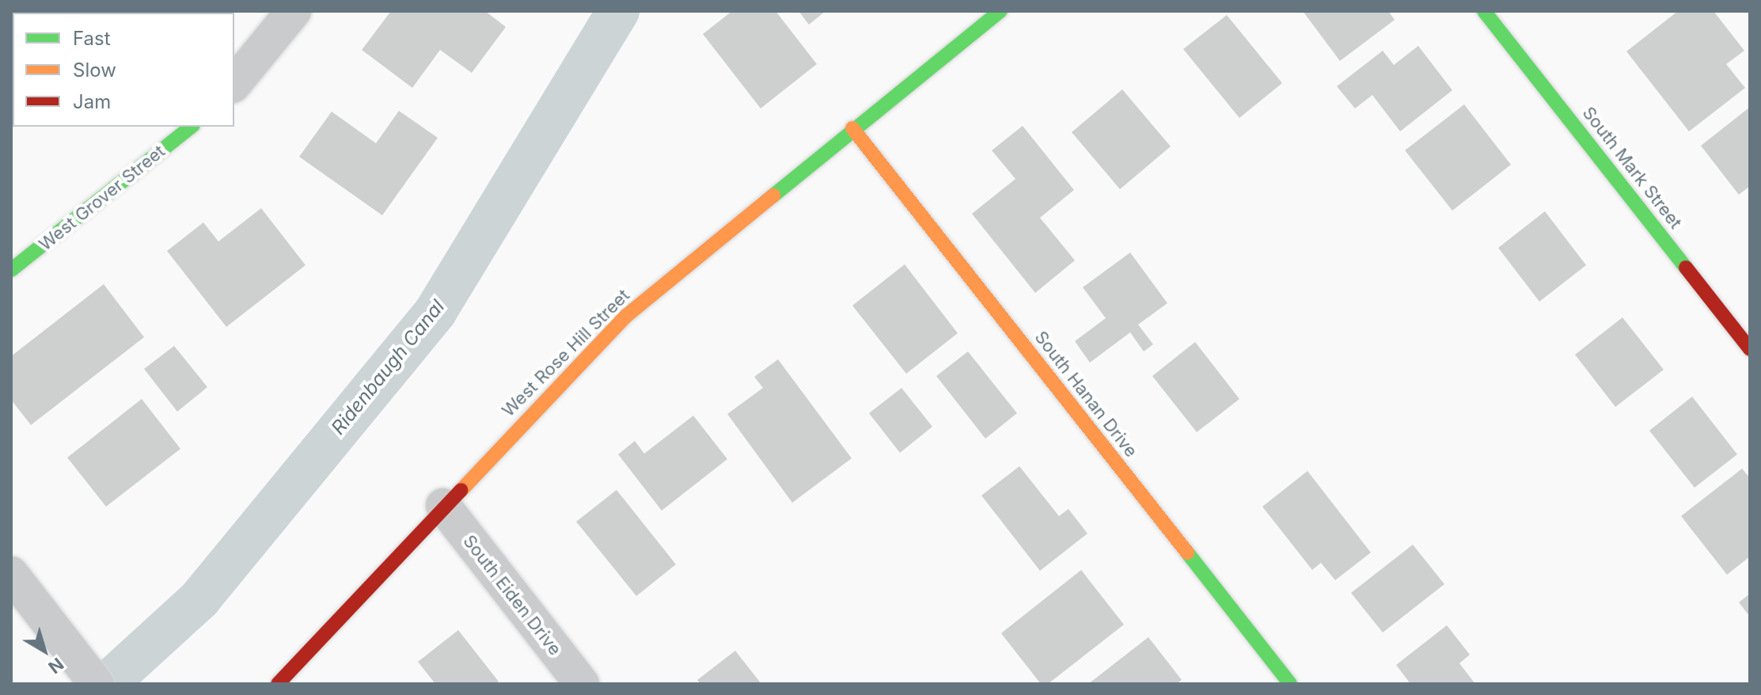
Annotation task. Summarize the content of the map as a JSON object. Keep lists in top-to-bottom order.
{
  "streets": {
    "street": [
      "South Mark Street",
      "West Grover Street",
      "West Rose Hill Street",
      "South Hanan Drive",
      "South Eiden Drive"
    ]
  },
  "crossings": [
    ["West Rose Hill Street", "South Hanan Drive"],
    ["West Rose Hill Street", "South Eiden Drive"]
  ],
  "water": ["Ridenbaugh Canal"],
  "legend": ["Fast", "Slow", "Jam"],
  "north": "bottom right"
}
